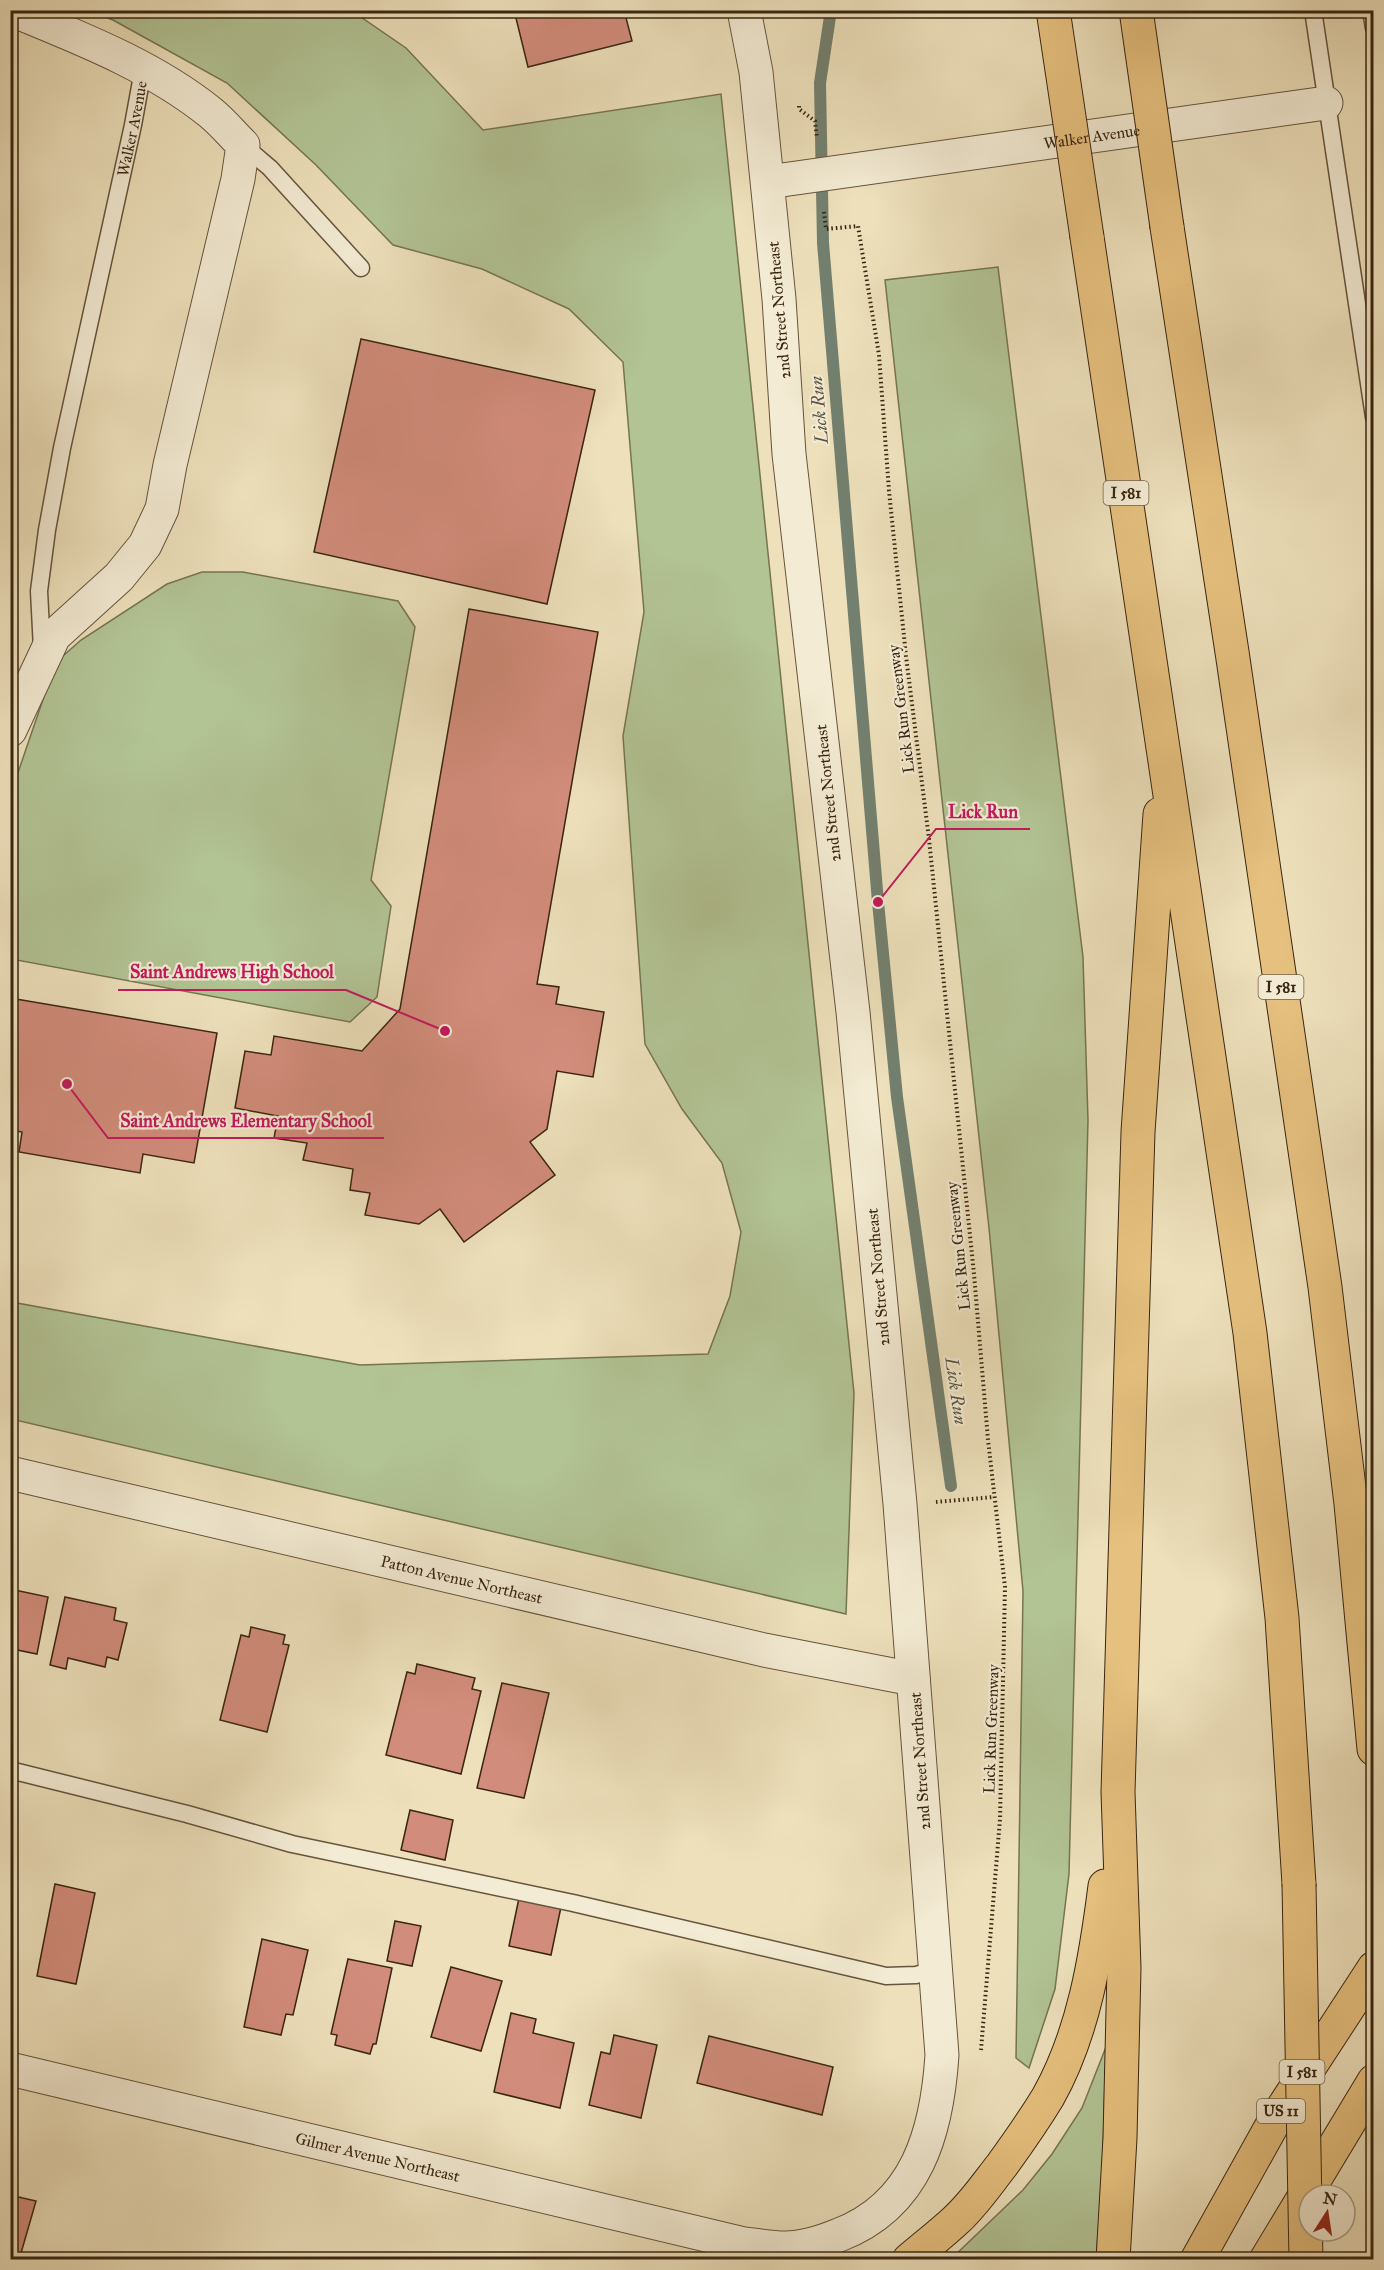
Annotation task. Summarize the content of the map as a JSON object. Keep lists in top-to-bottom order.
{
  "streets": {
    "main road": ["I 581", "US 11"],
    "street": [
      "Walker Avenue",
      "2nd Street Northeast",
      "Patton Avenue Northeast",
      "Gilmer Avenue Northeast"
    ],
    "path": ["Lick Run Greenway"]
  },
  "crossings": [
    ["Walker Avenue", "2nd Street Northeast"],
    ["2nd Street Northeast", "Patton Avenue Northeast"],
    ["2nd Street Northeast", "Gilmer Avenue Northeast"]
  ],
  "water": ["Lick Run"],
  "places": ["Lick Run", "Saint Andrews High School", "Saint Andrews Elementary School"],
  "north": "top"
}
